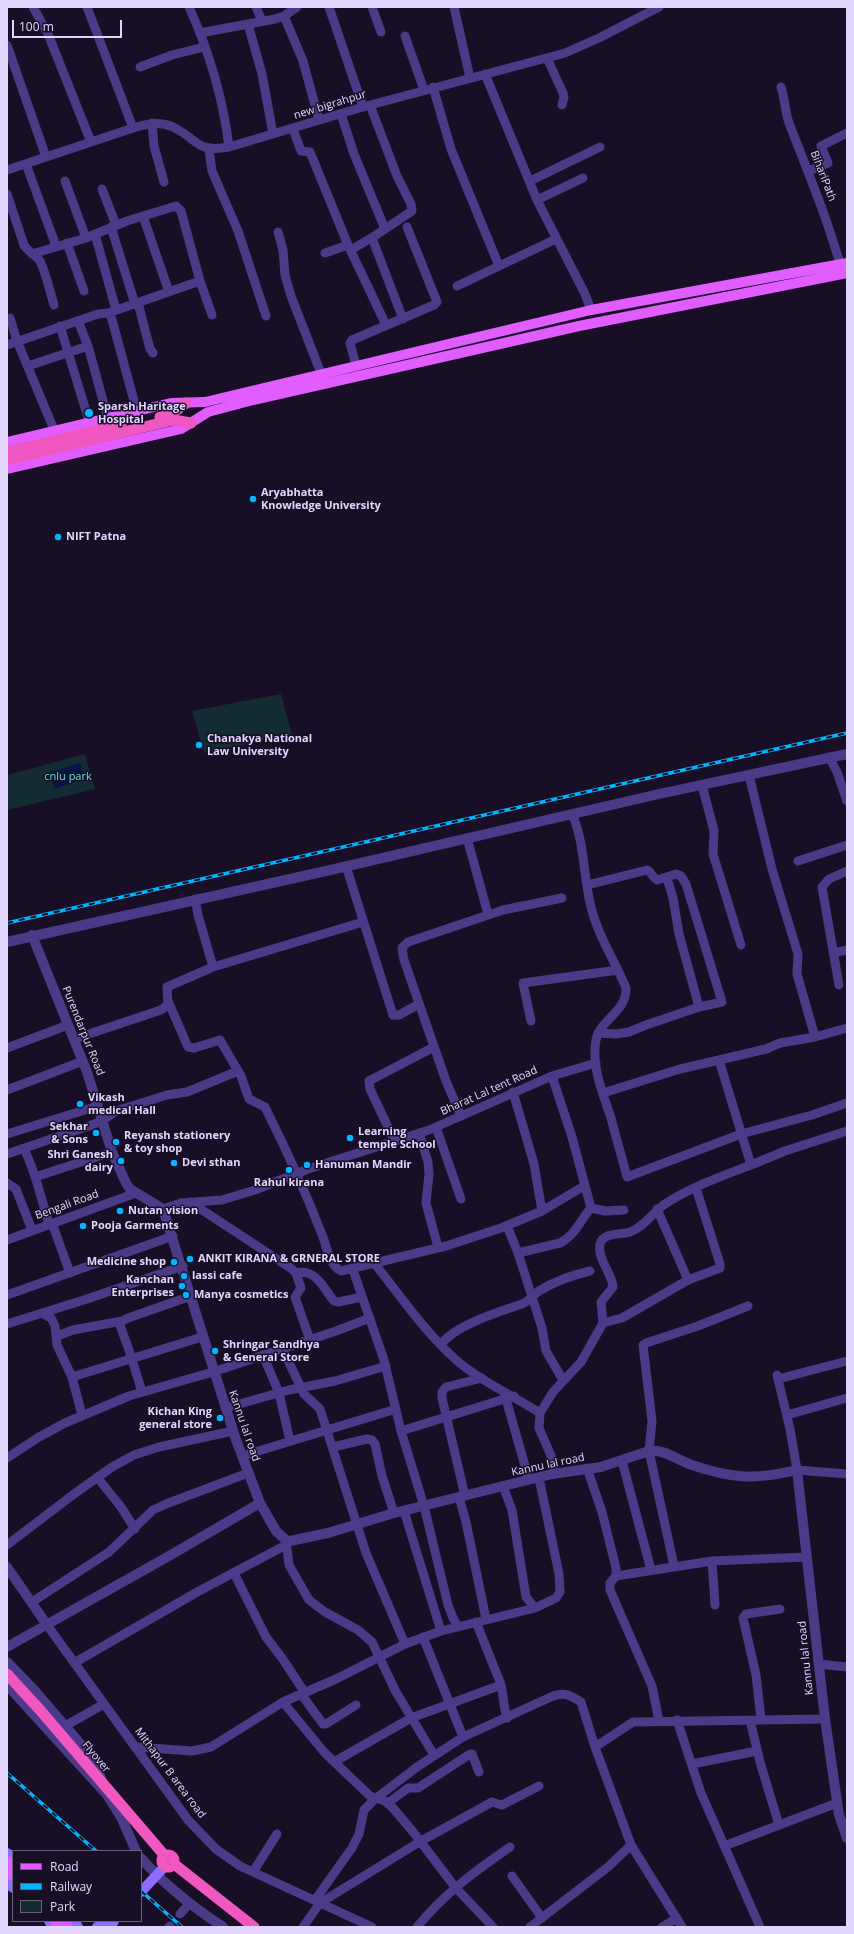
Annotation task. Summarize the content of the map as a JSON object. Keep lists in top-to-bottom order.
{
  "streets": {
    "highway": ["Flyover"],
    "street": [
      "new bigrahpur",
      "BihariPath",
      "Purendarpur Road",
      "Bharat Lal tent Road",
      "Bengali Road",
      "Kannu lal road",
      "Mithapur B area road"
    ]
  },
  "crossings": [
    ["Purendarpur Road", "Bharat Lal tent Road"],
    ["Purendarpur Road", "Bengali Road"],
    ["Purendarpur Road", "Kannu lal road"],
    ["Bharat Lal tent Road", "Kannu lal road"]
  ],
  "parks": ["cnlu park"],
  "places": [
    "Sparsh Haritage Hospital",
    "Aryabhatta Knowledge University",
    "NIFT Patna",
    "Chanakya National Law University",
    "Vikash medical Hall",
    "Sekhar & Sons",
    "Learning temple School",
    "Reyansh stationery & toy shop",
    "Shri Ganesh dairy",
    "Devi sthan",
    "Hanuman Mandir",
    "Rahul kirana",
    "Nutan vision",
    "Pooja Garments",
    "ANKIT KIRANA & GRNERAL STORE",
    "Medicine shop",
    "lassi cafe",
    "Kanchan Enterprises",
    "Manya cosmetics",
    "Shringar Sandhya & General Store",
    "Kichan King general store"
  ],
  "legend": ["Road", "Railway", "Park"],
  "scale_bar": "100 m"
}
